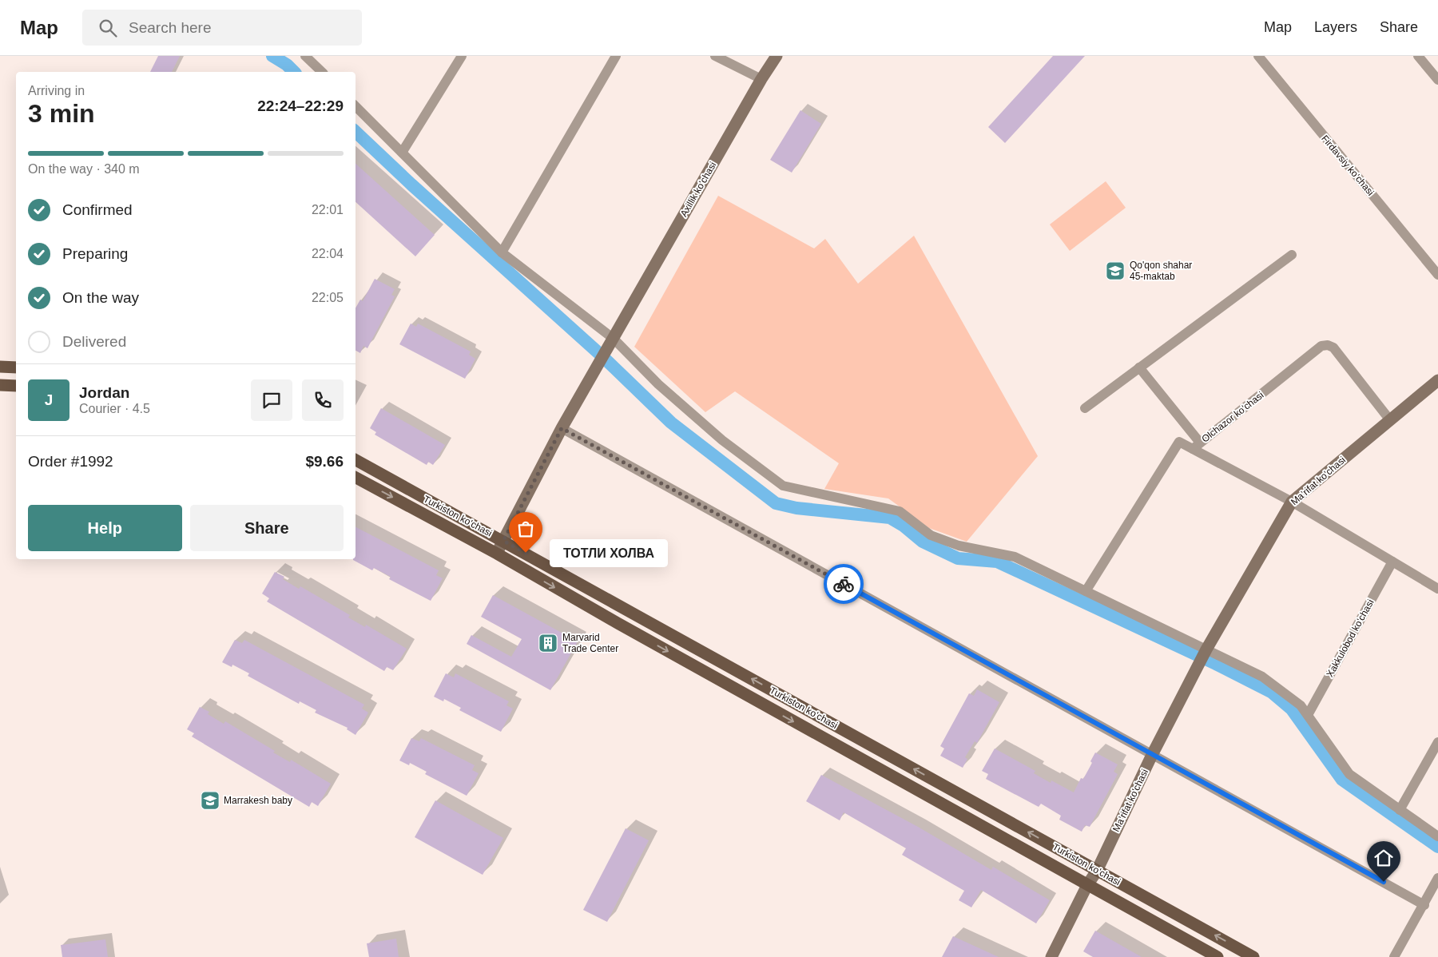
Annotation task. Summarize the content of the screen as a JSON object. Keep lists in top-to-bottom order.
{
  "streets": {
    "main road": ["Turkiston ko'chasi"],
    "street": [
      "Firdavsiy ko'chasi",
      "Axillik ko'chasi",
      "Olchazor ko'chasi",
      "Ma’rifat ko'chasi",
      "Xakkulobod ko'chasi"
    ]
  },
  "crossings": [
    ["Olchazor ko'chasi", "Ma’rifat ko'chasi"],
    ["Ma’rifat ko'chasi", "Turkiston ko'chasi"]
  ],
  "places": {
    "school or university": ["Qo'qon shahar 45-maktab", "Marrakesh baby"],
    "other": ["ТОТЛИ ХОЛВА"],
    "building": ["Marvarid Trade Center"]
  },
  "page": {
    "header": "Map",
    "search": "Search here",
    "nav": ["Map", "Layers", "Share"],
    "heading": ["3 min", "Arriving in", "22:24–22:29"],
    "panel": [
      "Jordan",
      "Courier · 4.5",
      "Order #1992",
      "$9.66"
    ],
    "bar": "On the way · 340 m",
    "list": [
      ["Confirmed", "22:01"],
      ["Preparing", "22:04"],
      ["On the way", "22:05"],
      "Delivered"
    ],
    "round": "J",
    "buttons": ["Help", "Share"],
    "bubble": "ТОТЛИ ХОЛВА"
  }
}
